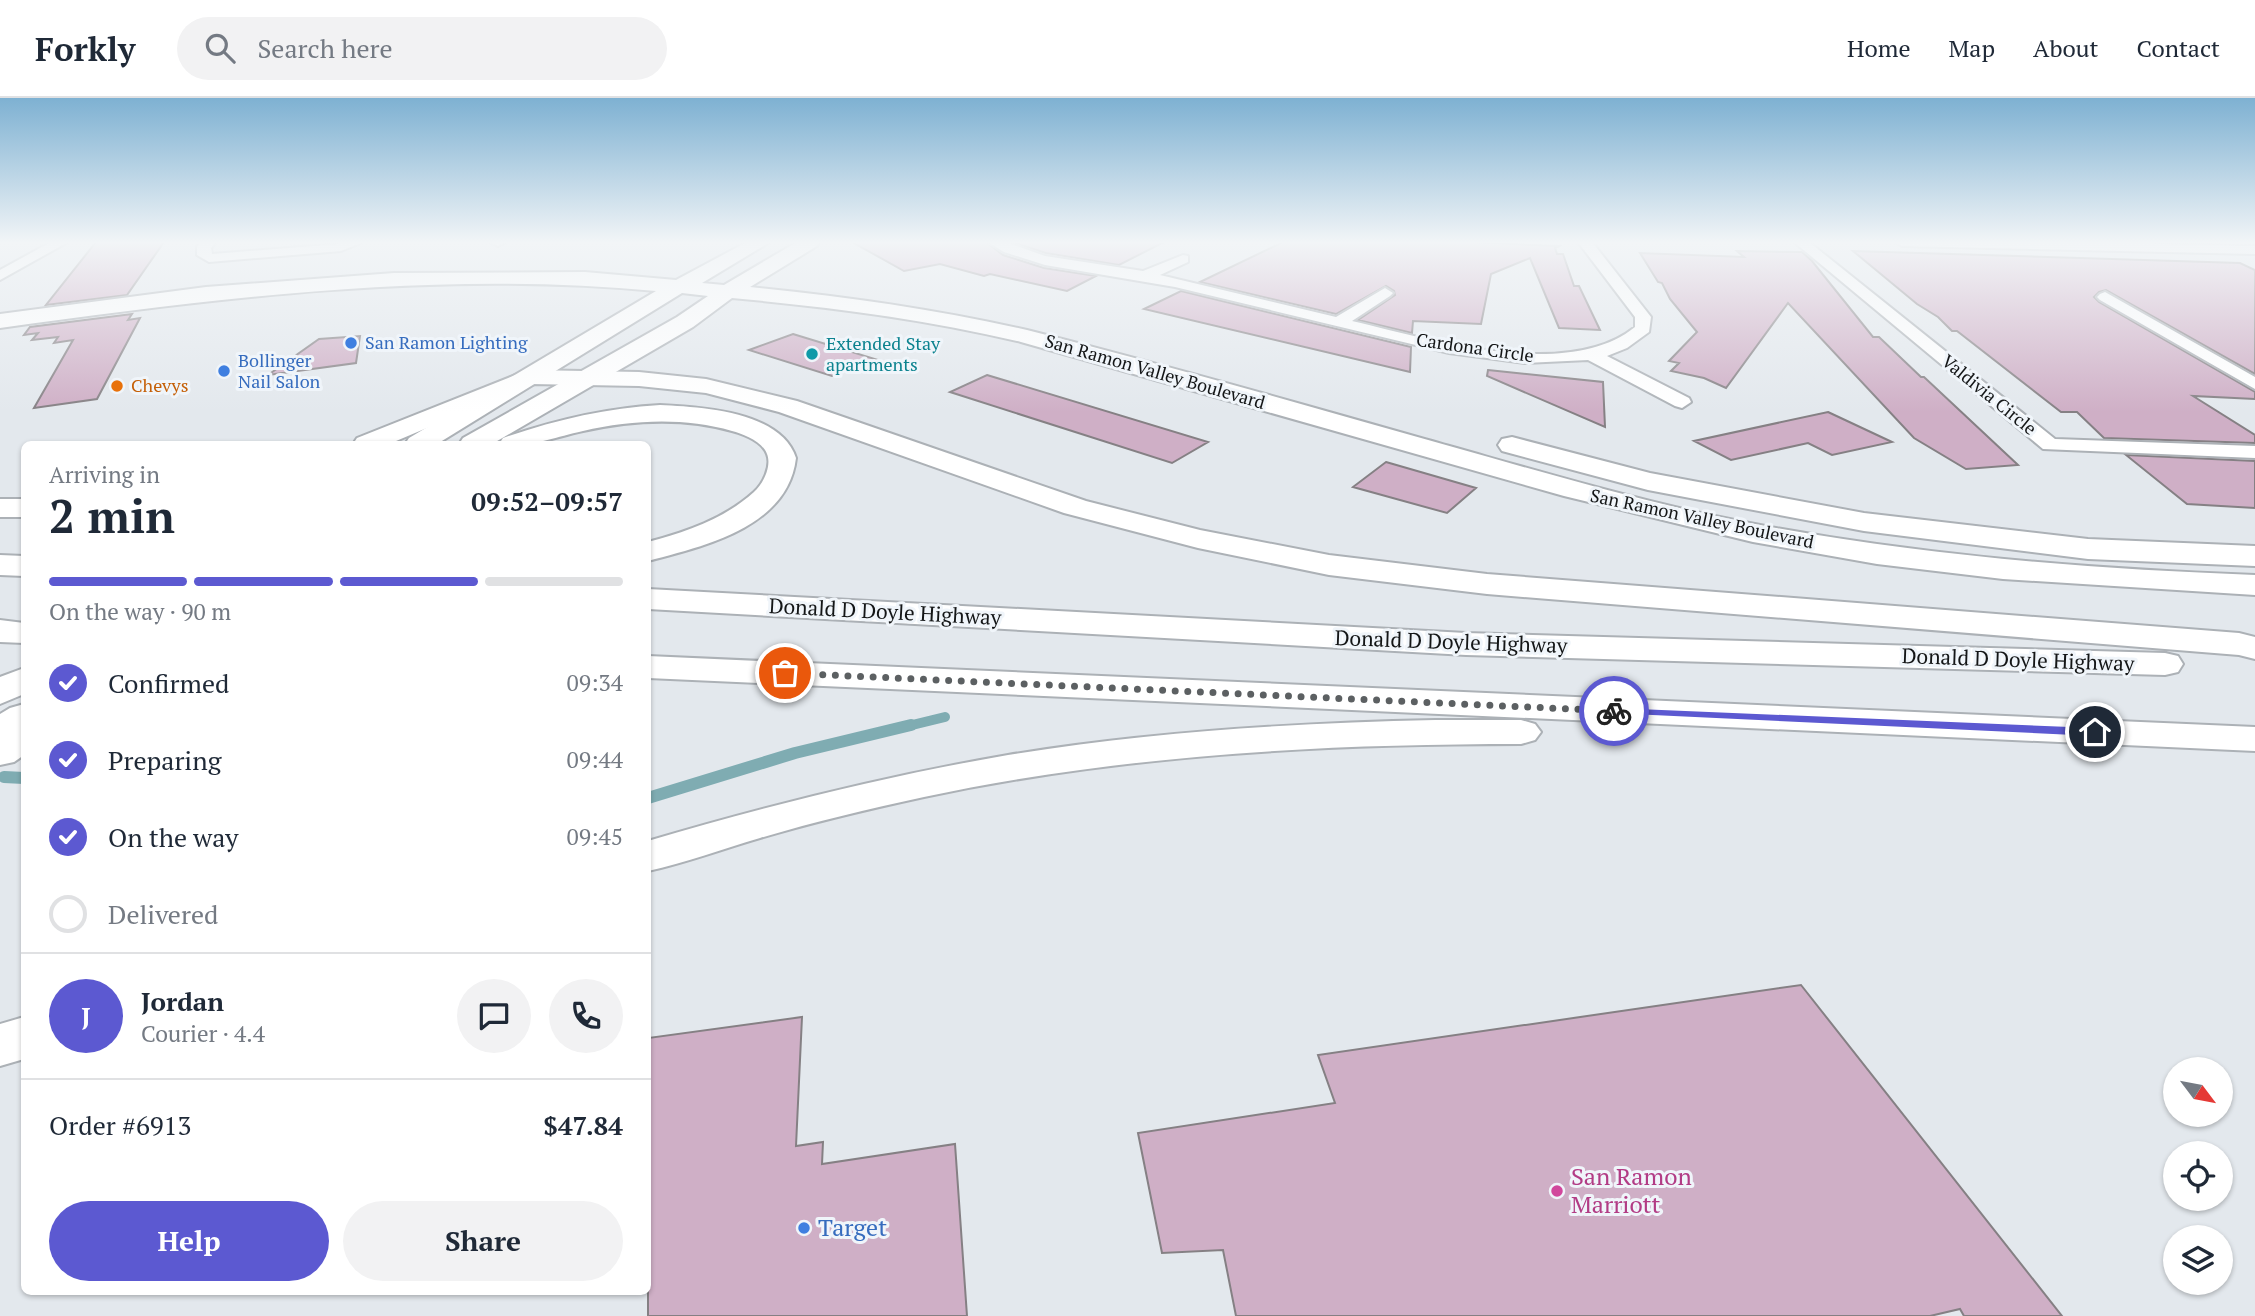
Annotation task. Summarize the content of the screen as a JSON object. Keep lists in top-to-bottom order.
{
  "streets": {
    "main road": ["San Ramon Valley Boulevard", "Donald D Doyle Highway"],
    "street": ["Cardona Circle", "Valdivia Circle"]
  },
  "places": [
    "San Ramon Lighting",
    "Extended Stay apartments",
    "Bollinger Nail Salon",
    "Chevys",
    "San Ramon Marriott",
    "Target"
  ],
  "north": "bottom right",
  "page": {
    "header": "Forkly",
    "search": "Search here",
    "nav": [
      "Home",
      "Map",
      "About",
      "Contact"
    ],
    "heading": ["2 min", "Arriving in", "09:52–09:57"],
    "panel": [
      "Jordan",
      "Courier · 4.4",
      "Order #6913",
      "$47.84"
    ],
    "bar": "On the way · 90 m",
    "list": [
      ["Confirmed", "09:34"],
      ["Preparing", "09:44"],
      ["On the way", "09:45"],
      "Delivered"
    ],
    "round": "J",
    "buttons": ["Help", "Share"]
  }
}
